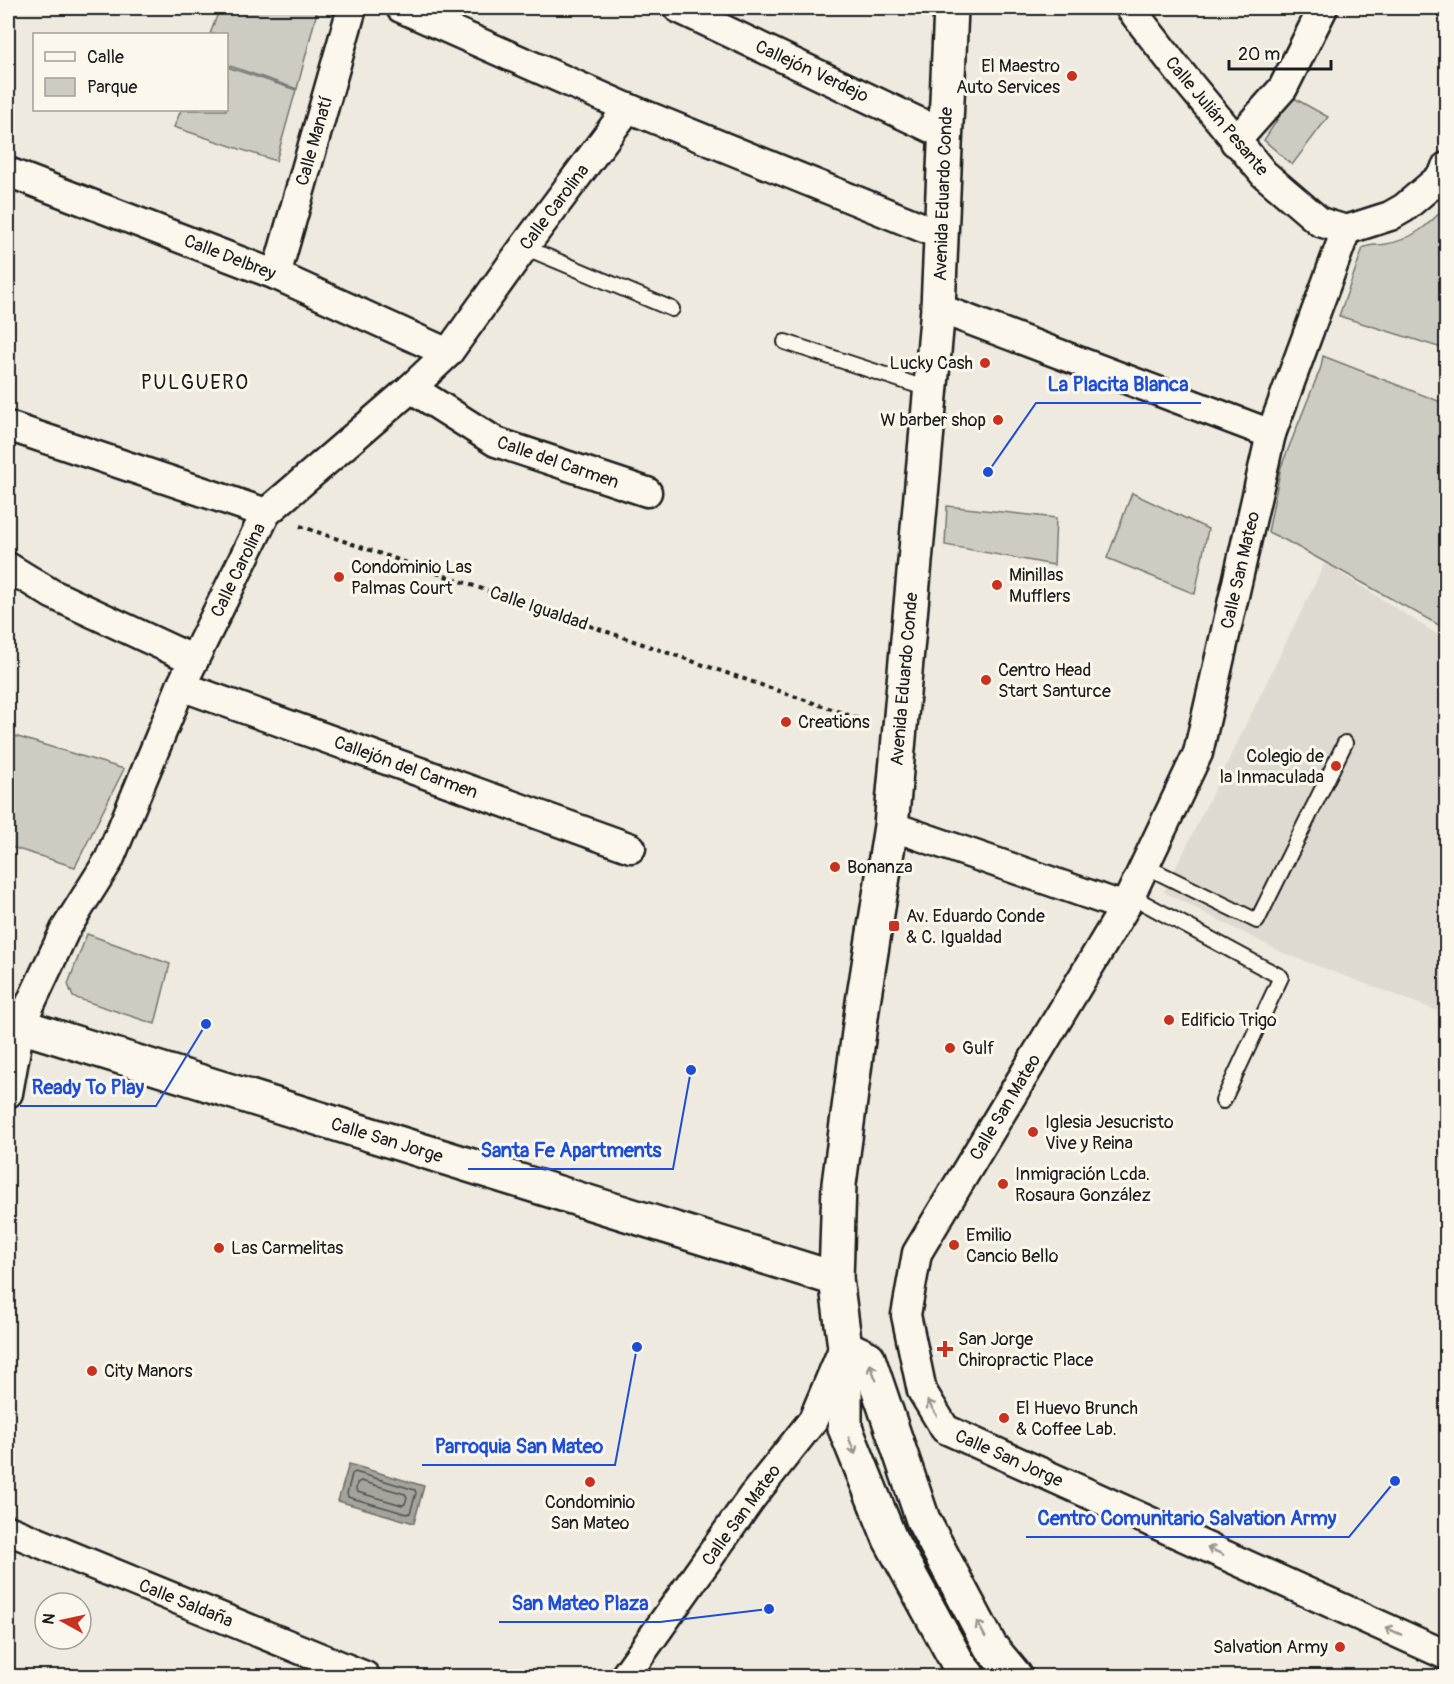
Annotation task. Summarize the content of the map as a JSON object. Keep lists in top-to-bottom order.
{
  "streets": {
    "street": [
      "Callejón Verdejo",
      "Calle Julián Pesante",
      "Calle Manatí",
      "Avenida Eduardo Conde",
      "Calle Carolina",
      "Calle Delbrey",
      "Calle del Carmen",
      "Calle San Mateo",
      "Callejón del Carmen",
      "Calle San Jorge",
      "Calle Saldaña"
    ],
    "path": ["Calle Igualdad"]
  },
  "crossings": [
    ["Callejón Verdejo", "Avenida Eduardo Conde"],
    ["Calle Julián Pesante", "Calle San Mateo"],
    ["Calle Manatí", "Calle Delbrey"],
    ["Avenida Eduardo Conde", "Calle San Mateo"],
    ["Avenida Eduardo Conde", "Calle Igualdad"],
    ["Avenida Eduardo Conde", "Calle San Jorge"],
    ["Calle Carolina", "Calle Delbrey"],
    ["Calle Carolina", "Calle del Carmen"],
    ["Calle Carolina", "Calle Igualdad"],
    ["Calle Carolina", "Callejón del Carmen"],
    ["Calle Carolina", "Calle San Jorge"],
    ["Calle San Mateo", "Calle San Jorge"]
  ],
  "one_way": ["Calle San Jorge"],
  "districts": ["PULGUERO"],
  "places": {
    "other": [
      "El Maestro Auto Services",
      "Lucky Cash",
      "W barber shop",
      "La Placita Blanca",
      "Condominio Las Palmas Court",
      "Minillas Mufflers",
      "Centro Head Start Santurce",
      "Creations",
      "Colegio de la Inmaculada",
      "Bonanza",
      "Edificio Trigo",
      "Ready To Play",
      "Gulf",
      "Santa Fe Apartments",
      "Iglesia Jesucristo Vive y Reina",
      "Inmigración Lcda. Rosaura González",
      "Emilio Cancio Bello",
      "Las Carmelitas",
      "Parroquia San Mateo",
      "City Manors",
      "El Huevo Brunch & Coffee Lab.",
      "Centro Comunitario Salvation Army",
      "Condominio San Mateo",
      "San Mateo Plaza",
      "Salvation Army"
    ],
    "transit": ["Av. Eduardo Conde & C. Igualdad"],
    "health": ["San Jorge Chiropractic Place"]
  },
  "legend": ["Calle", "Parque"],
  "scale_bar": "20 m",
  "north": "left"
}
